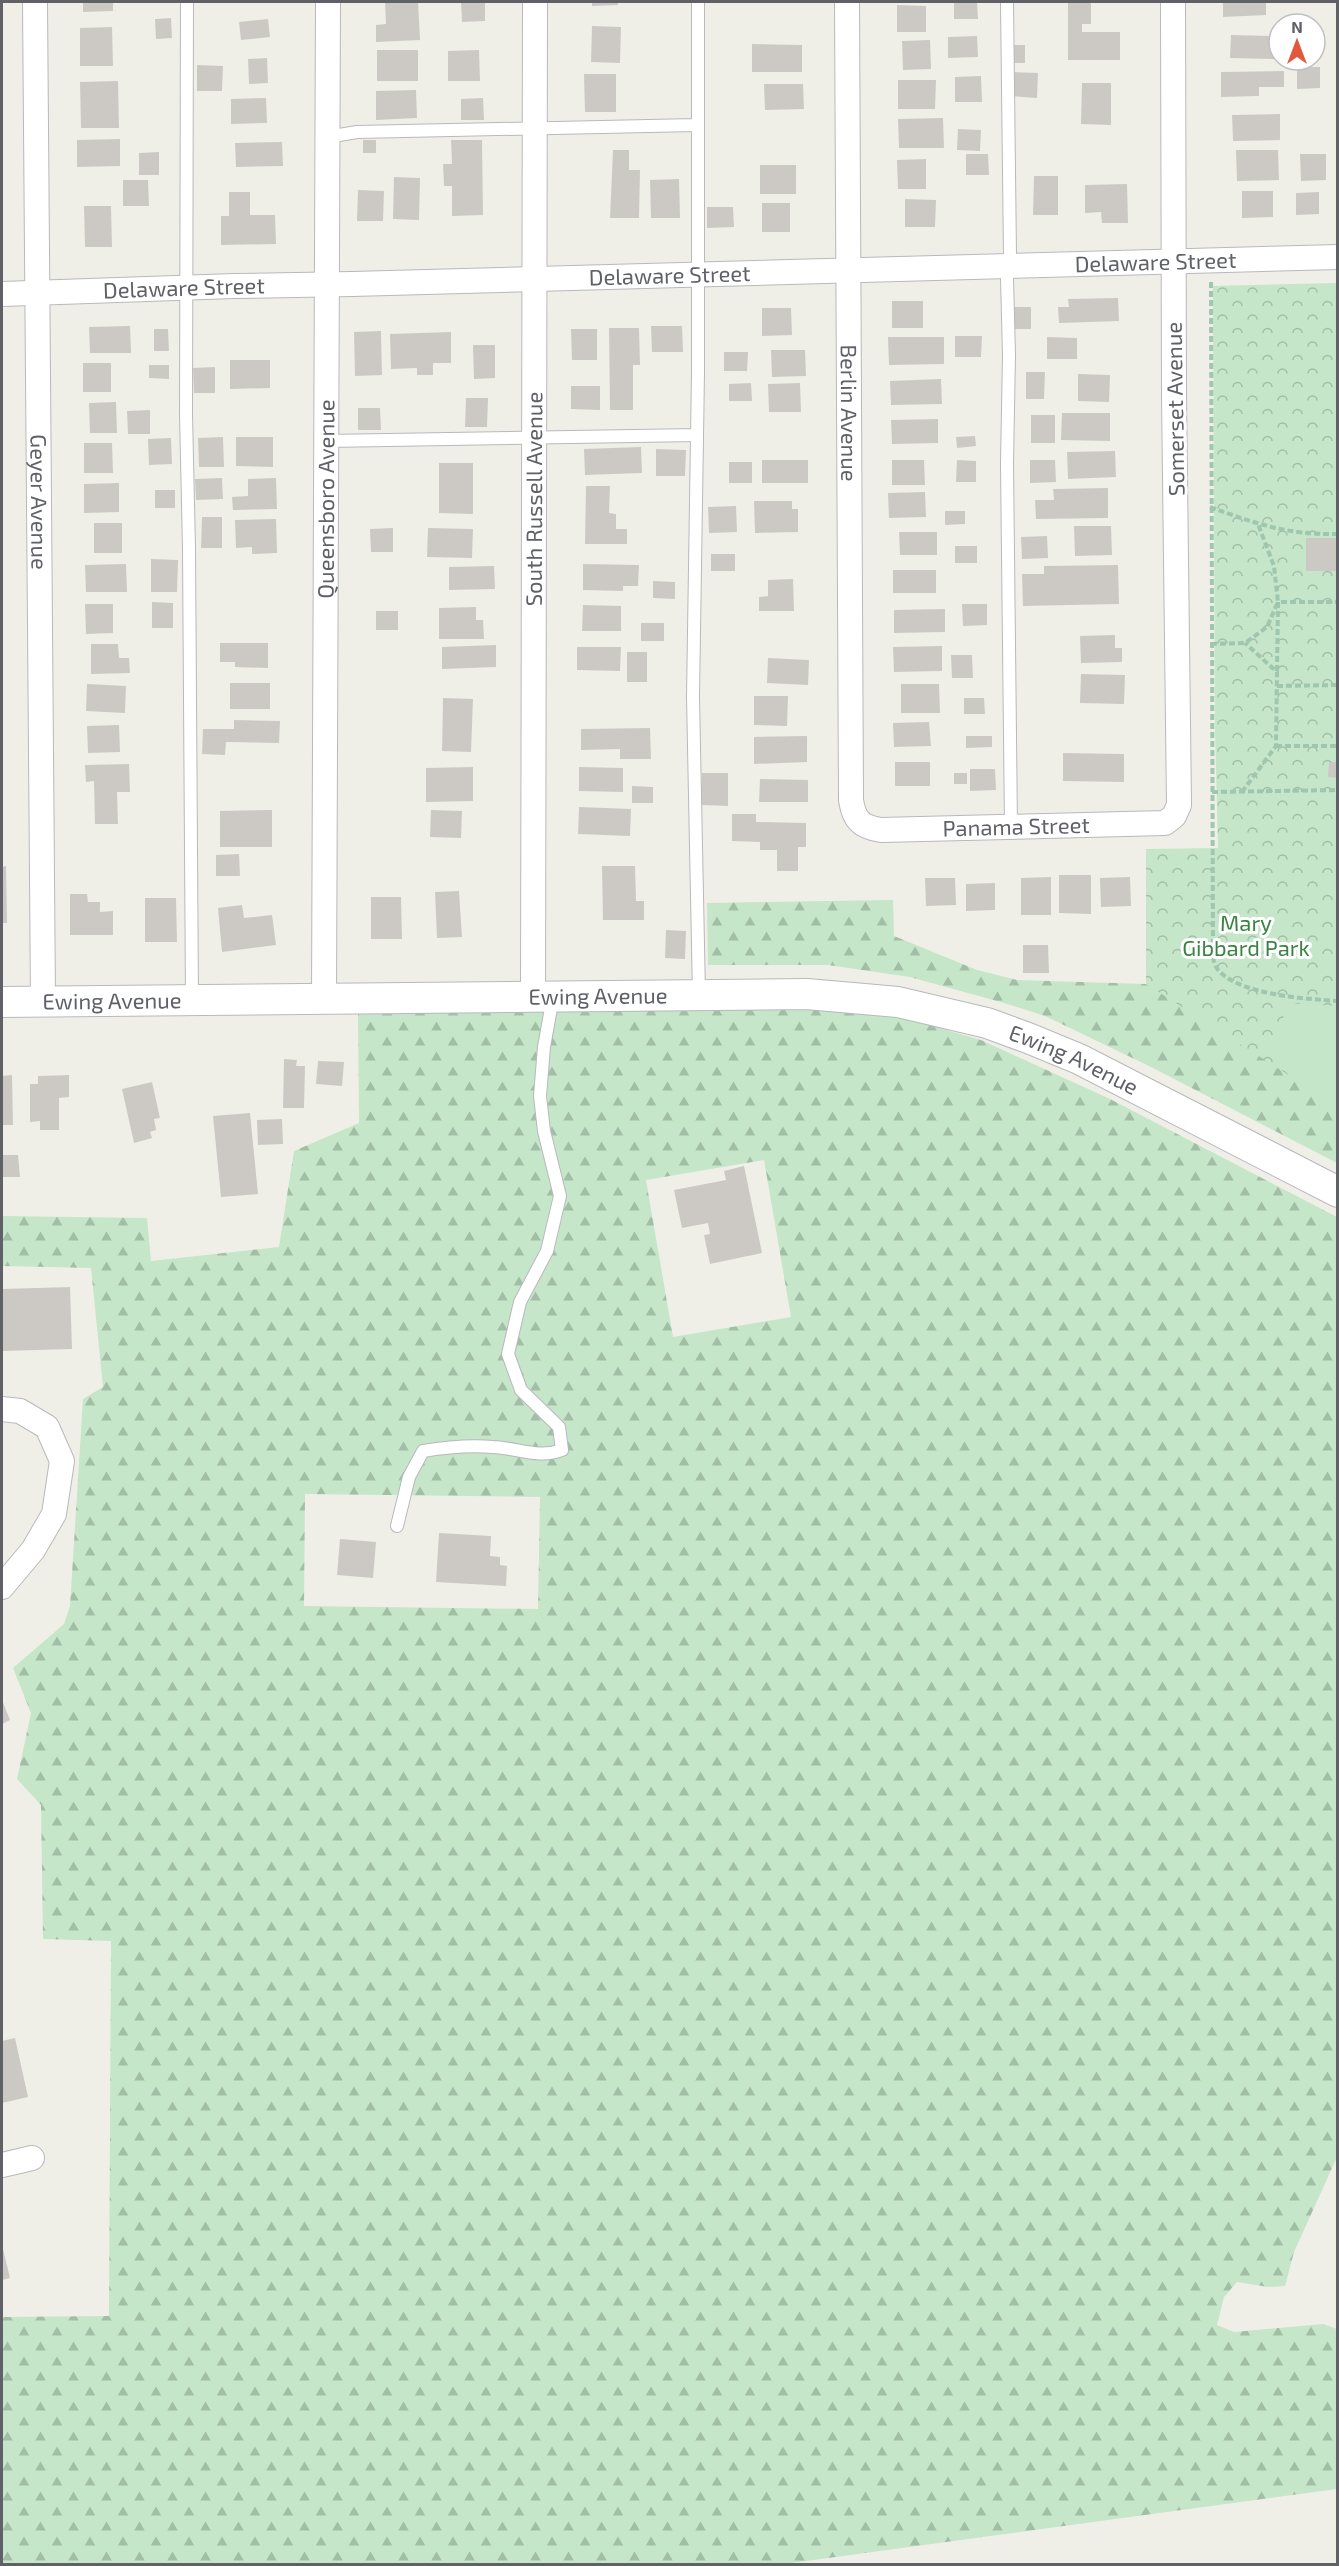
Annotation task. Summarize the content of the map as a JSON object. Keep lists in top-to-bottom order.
{
  "streets": {
    "street": [
      "Delaware Street",
      "Somerset Avenue",
      "Berlin Avenue",
      "South Russell Avenue",
      "Queensboro Avenue",
      "Geyer Avenue",
      "Panama Street",
      "Ewing Avenue"
    ]
  },
  "crossings": [
    ["Delaware Street", "Somerset Avenue"],
    ["Delaware Street", "Berlin Avenue"],
    ["Delaware Street", "South Russell Avenue"],
    ["Delaware Street", "Queensboro Avenue"],
    ["Delaware Street", "Geyer Avenue"],
    ["Somerset Avenue", "Panama Street"],
    ["Berlin Avenue", "Panama Street"],
    ["South Russell Avenue", "Ewing Avenue"],
    ["Queensboro Avenue", "Ewing Avenue"],
    ["Geyer Avenue", "Ewing Avenue"]
  ],
  "parks": ["Mary Gibbard Park"],
  "north": "top"
}
